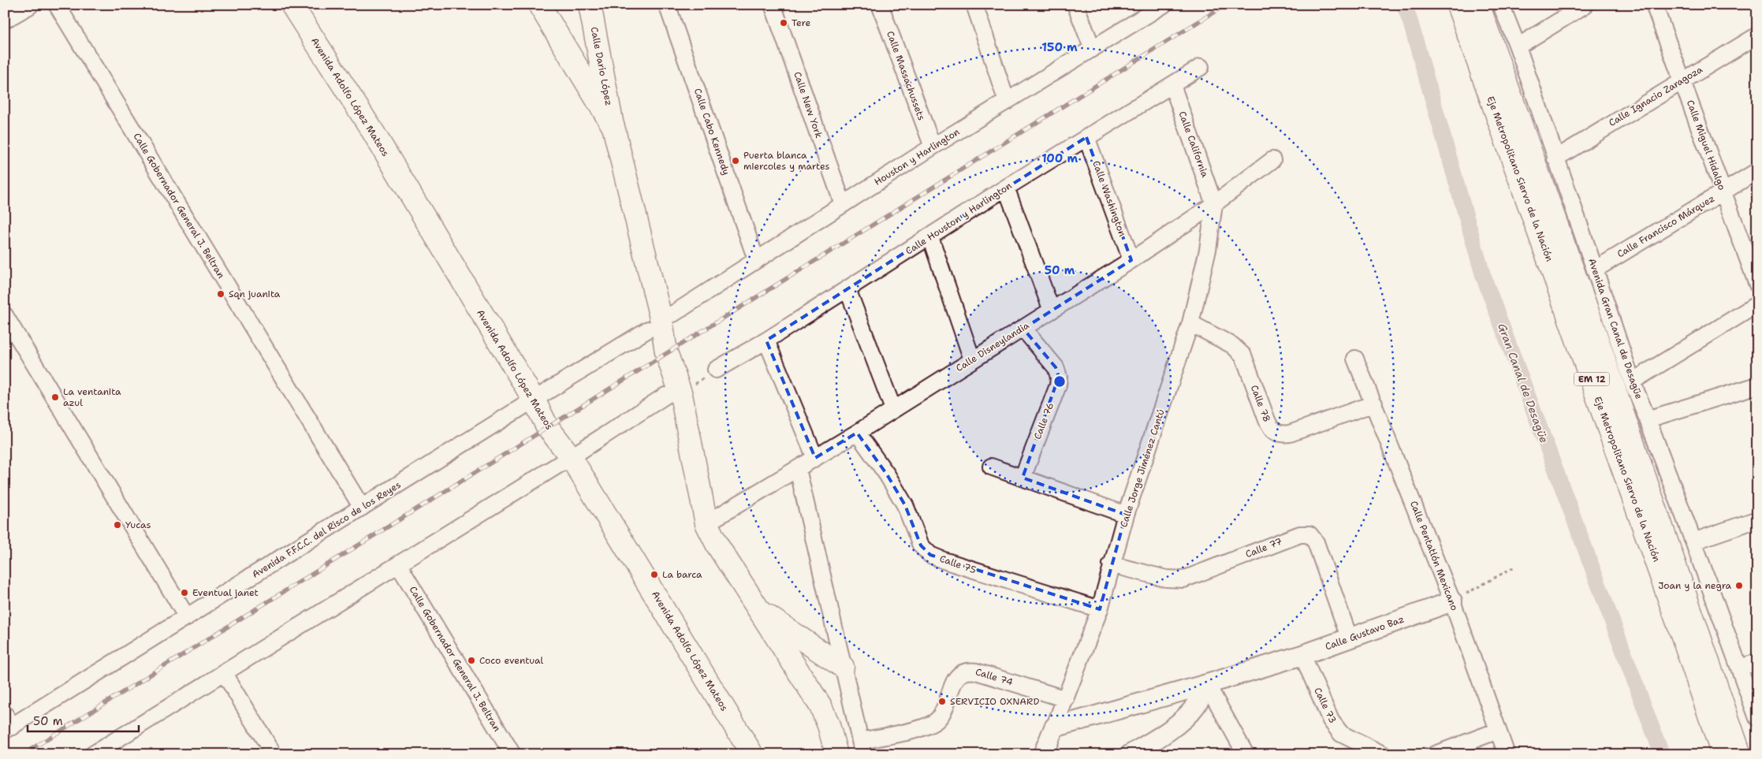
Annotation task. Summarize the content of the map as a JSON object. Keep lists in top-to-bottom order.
{
  "streets": {
    "main road": [
      "Calle Dario López",
      "Avenida Adolfo López Mateos",
      "Eje Metropolitano Siervo de la Nación",
      "EM 12"
    ],
    "street": [
      "Calle Massachussets",
      "Calle Ignacio Zaragoza",
      "Calle New York",
      "Calle Cabo Kennedy",
      "Calle California",
      "Calle Miguel Hidalgo",
      "Houston y Harlington",
      "Calle Washington",
      "Calle Gobernador General J. Beltran",
      "Calle Houston y Harlington",
      "Calle Francisco Márquez",
      "Avenida Gran Canal de Desagüe",
      "Calle Disneylandia",
      "Calle 78",
      "Calle 76",
      "Calle Jorge Jiménez Cantú",
      "Avenida F.F.C.C. del Risco de los Reyes",
      "Calle 77",
      "Calle Pentatlón Mexicano",
      "Calle 75",
      "Calle Gustavo Baz",
      "Calle 74",
      "Calle 73"
    ]
  },
  "crossings": [
    ["Calle Massachussets", "Houston y Harlington"],
    ["Calle Ignacio Zaragoza", "Calle Miguel Hidalgo"],
    ["Calle Ignacio Zaragoza", "Avenida Gran Canal de Desagüe"],
    ["Avenida Adolfo López Mateos", "Avenida F.F.C.C. del Risco de los Reyes"],
    ["Calle New York", "Houston y Harlington"],
    ["Calle Cabo Kennedy", "Houston y Harlington"],
    ["Calle California", "Calle Houston y Harlington"],
    ["Calle California", "Calle Disneylandia"],
    ["Calle California", "Calle Jorge Jiménez Cantú"],
    ["Calle Miguel Hidalgo", "Calle Francisco Márquez"],
    ["Calle Washington", "Calle Houston y Harlington"],
    ["Calle Washington", "Calle Disneylandia"],
    ["Calle Gobernador General J. Beltran", "Avenida F.F.C.C. del Risco de los Reyes"],
    ["Calle Francisco Márquez", "Avenida Gran Canal de Desagüe"],
    ["Calle Disneylandia", "Calle 76"],
    ["Calle Disneylandia", "Calle Jorge Jiménez Cantú"],
    ["Calle Disneylandia", "Calle 75"],
    ["Calle 78", "Calle Jorge Jiménez Cantú"],
    ["Calle 78", "Calle Pentatlón Mexicano"],
    ["Calle Jorge Jiménez Cantú", "Calle 77"],
    ["Calle Jorge Jiménez Cantú", "Calle 75"],
    ["Calle Jorge Jiménez Cantú", "Calle Gustavo Baz"],
    ["Calle Jorge Jiménez Cantú", "Calle 74"],
    ["Calle 77", "Calle Gustavo Baz"],
    ["Calle Pentatlón Mexicano", "Calle Gustavo Baz"],
    ["Calle Gustavo Baz", "Calle 73"]
  ],
  "water": ["Gran Canal de Desagüe"],
  "places": [
    "Tere",
    "Puerta blanca miercoles y martes",
    "Sqn juanita",
    "La ventanita azul",
    "Yucas",
    "La barca",
    "Joan y la negra",
    "Eventual janet",
    "Coco eventual",
    "SERVICIO OXNARD"
  ],
  "scale_bar": "50 m",
  "rings": ["150 m", "100 m", "50 m"]
}
